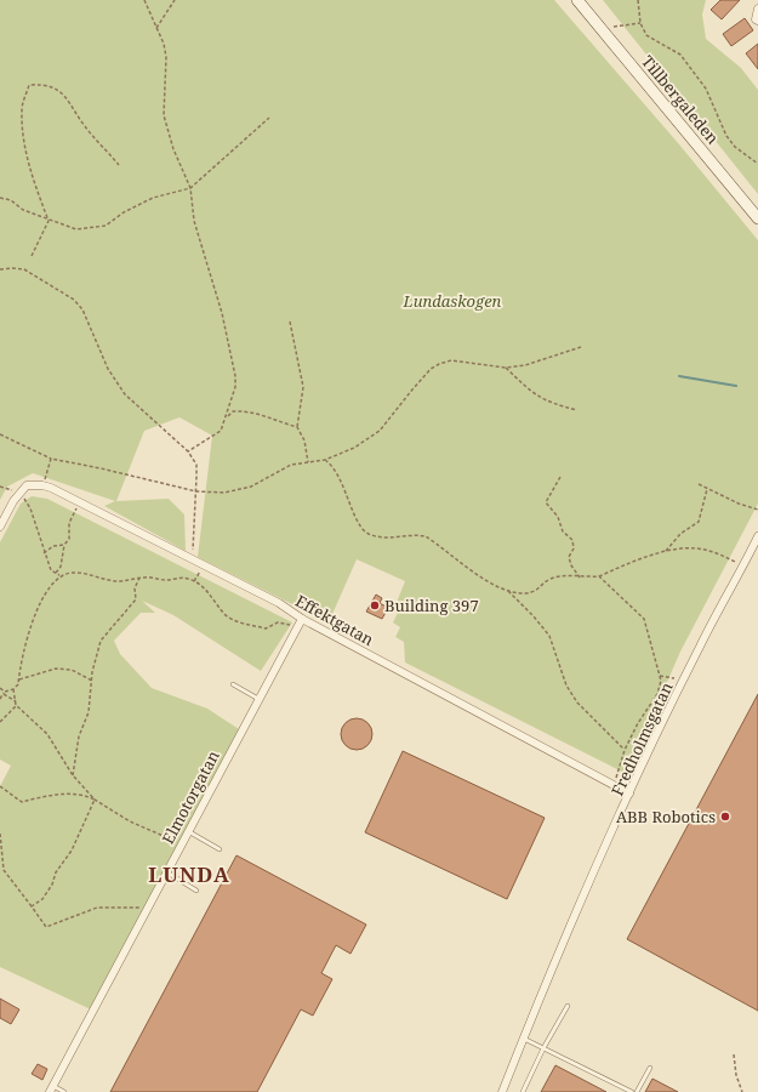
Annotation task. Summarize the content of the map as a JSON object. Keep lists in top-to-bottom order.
{
  "streets": {
    "main road": ["Tillbergaleden"],
    "street": ["Effektgatan", "Fredholmsgatan", "Elmotorgatan"]
  },
  "crossings": [
    ["Effektgatan", "Fredholmsgatan"],
    ["Effektgatan", "Elmotorgatan"]
  ],
  "districts": ["LUNDA"],
  "parks": ["Lundaskogen"],
  "places": ["Building 397", "ABB Robotics"]
}
